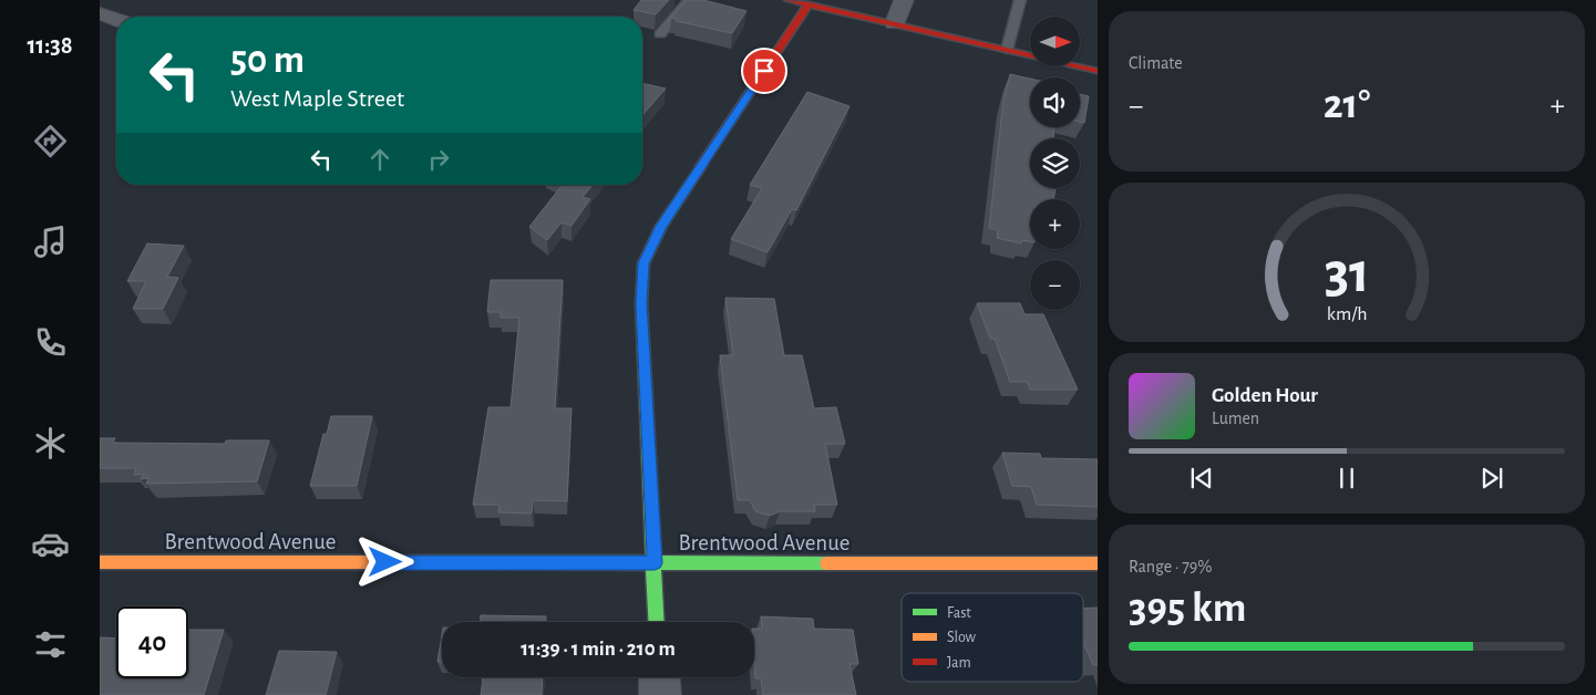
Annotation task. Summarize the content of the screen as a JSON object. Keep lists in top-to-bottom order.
{
  "streets": {
    "street": ["Brentwood Avenue"]
  },
  "legend": ["Fast", "Slow", "Jam"],
  "north": "right",
  "page": {
    "tabs": "11:38",
    "tile": [
      "Climate",
      ["Range · 79%", "395 km"]
    ],
    "map_buttons": ["+", "−"],
    "turn": ["50 m", "West Maple Street"],
    "heat": ["−", "21°", "+"],
    "song": ["Golden Hour", "Lumen"],
    "limit": "40",
    "trip": "11:39 · 1 min · 210 m",
    "gauge": ["31", "km/h"]
  }
}
